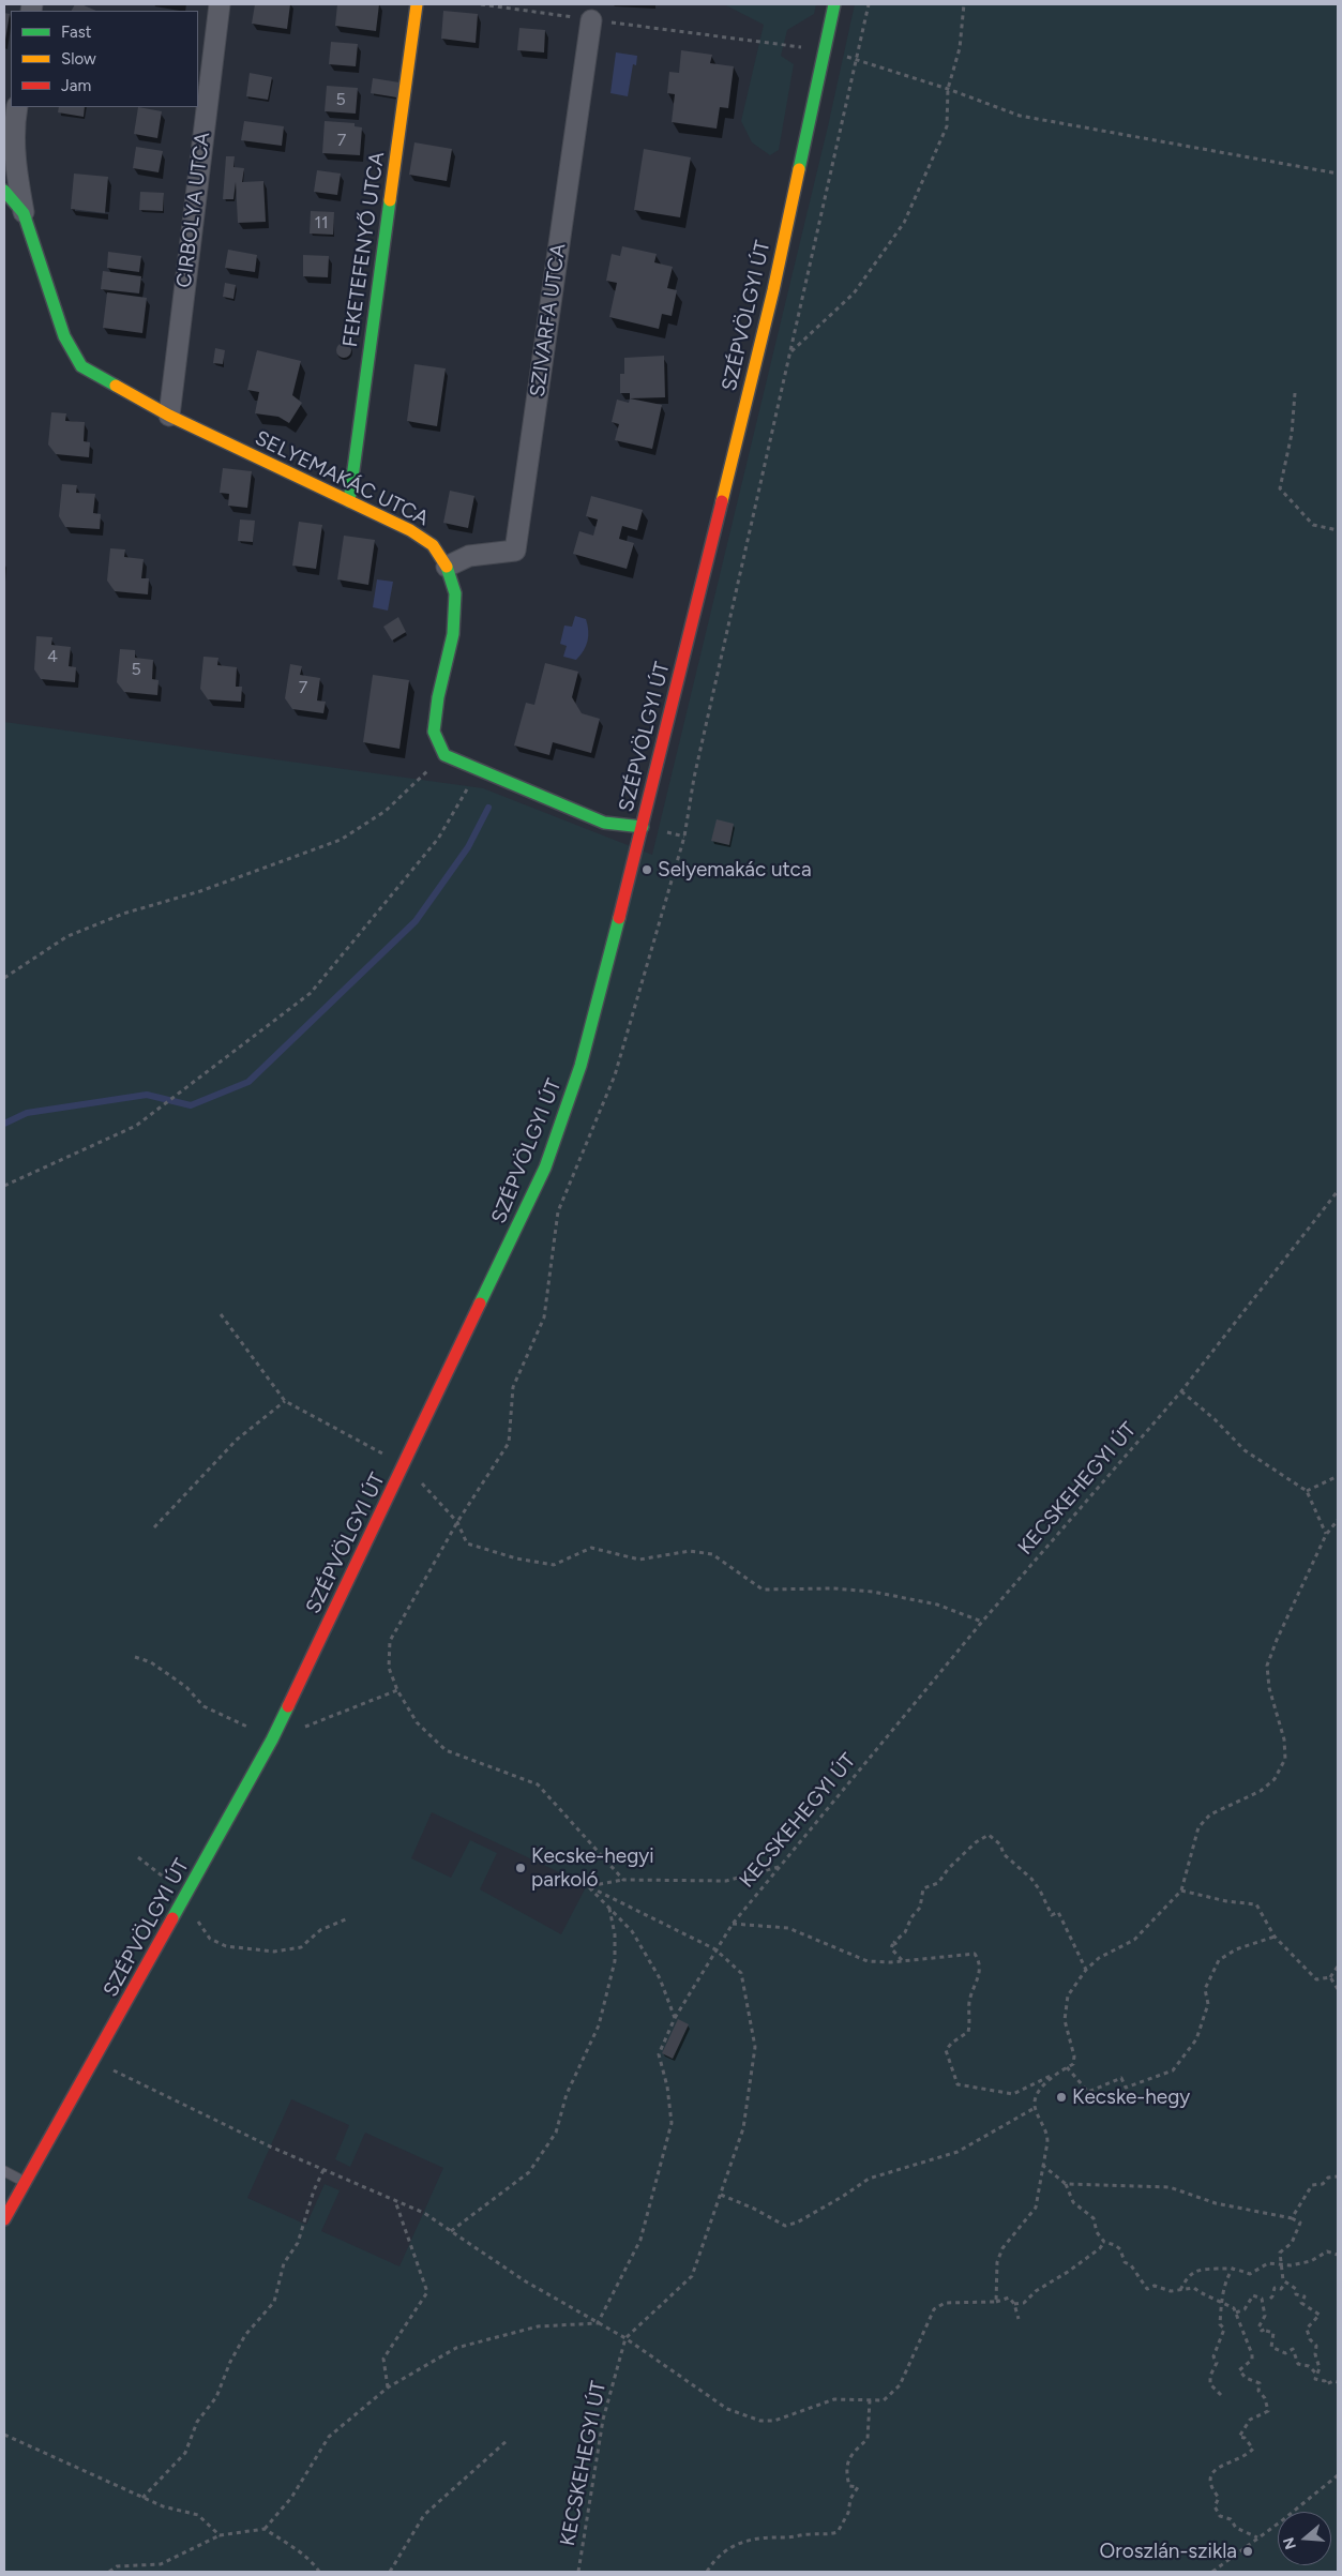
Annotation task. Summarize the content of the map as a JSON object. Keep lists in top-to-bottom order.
{
  "streets": {
    "street": [
      "CIRBOLYA UTCA",
      "FEKETEFENYŐ UTCA",
      "SZÉPVÖLGYI ÚT",
      "SZIVARFA UTCA",
      "SELYEMAKÁC UTCA"
    ],
    "path": ["KECSKEHEGYI ÚT"]
  },
  "crossings": [
    ["CIRBOLYA UTCA", "SELYEMAKÁC UTCA"],
    ["FEKETEFENYŐ UTCA", "SELYEMAKÁC UTCA"],
    ["SZIVARFA UTCA", "SELYEMAKÁC UTCA"]
  ],
  "places": [
    "Selyemakác utca",
    "Kecske-hegyi parkoló",
    "Kecske-hegy",
    "Oroszlán-szikla"
  ],
  "house_numbers": [
    "5",
    "7",
    "11",
    "4",
    "5",
    "7"
  ],
  "legend": ["Fast", "Slow", "Jam"],
  "north": "left"
}
